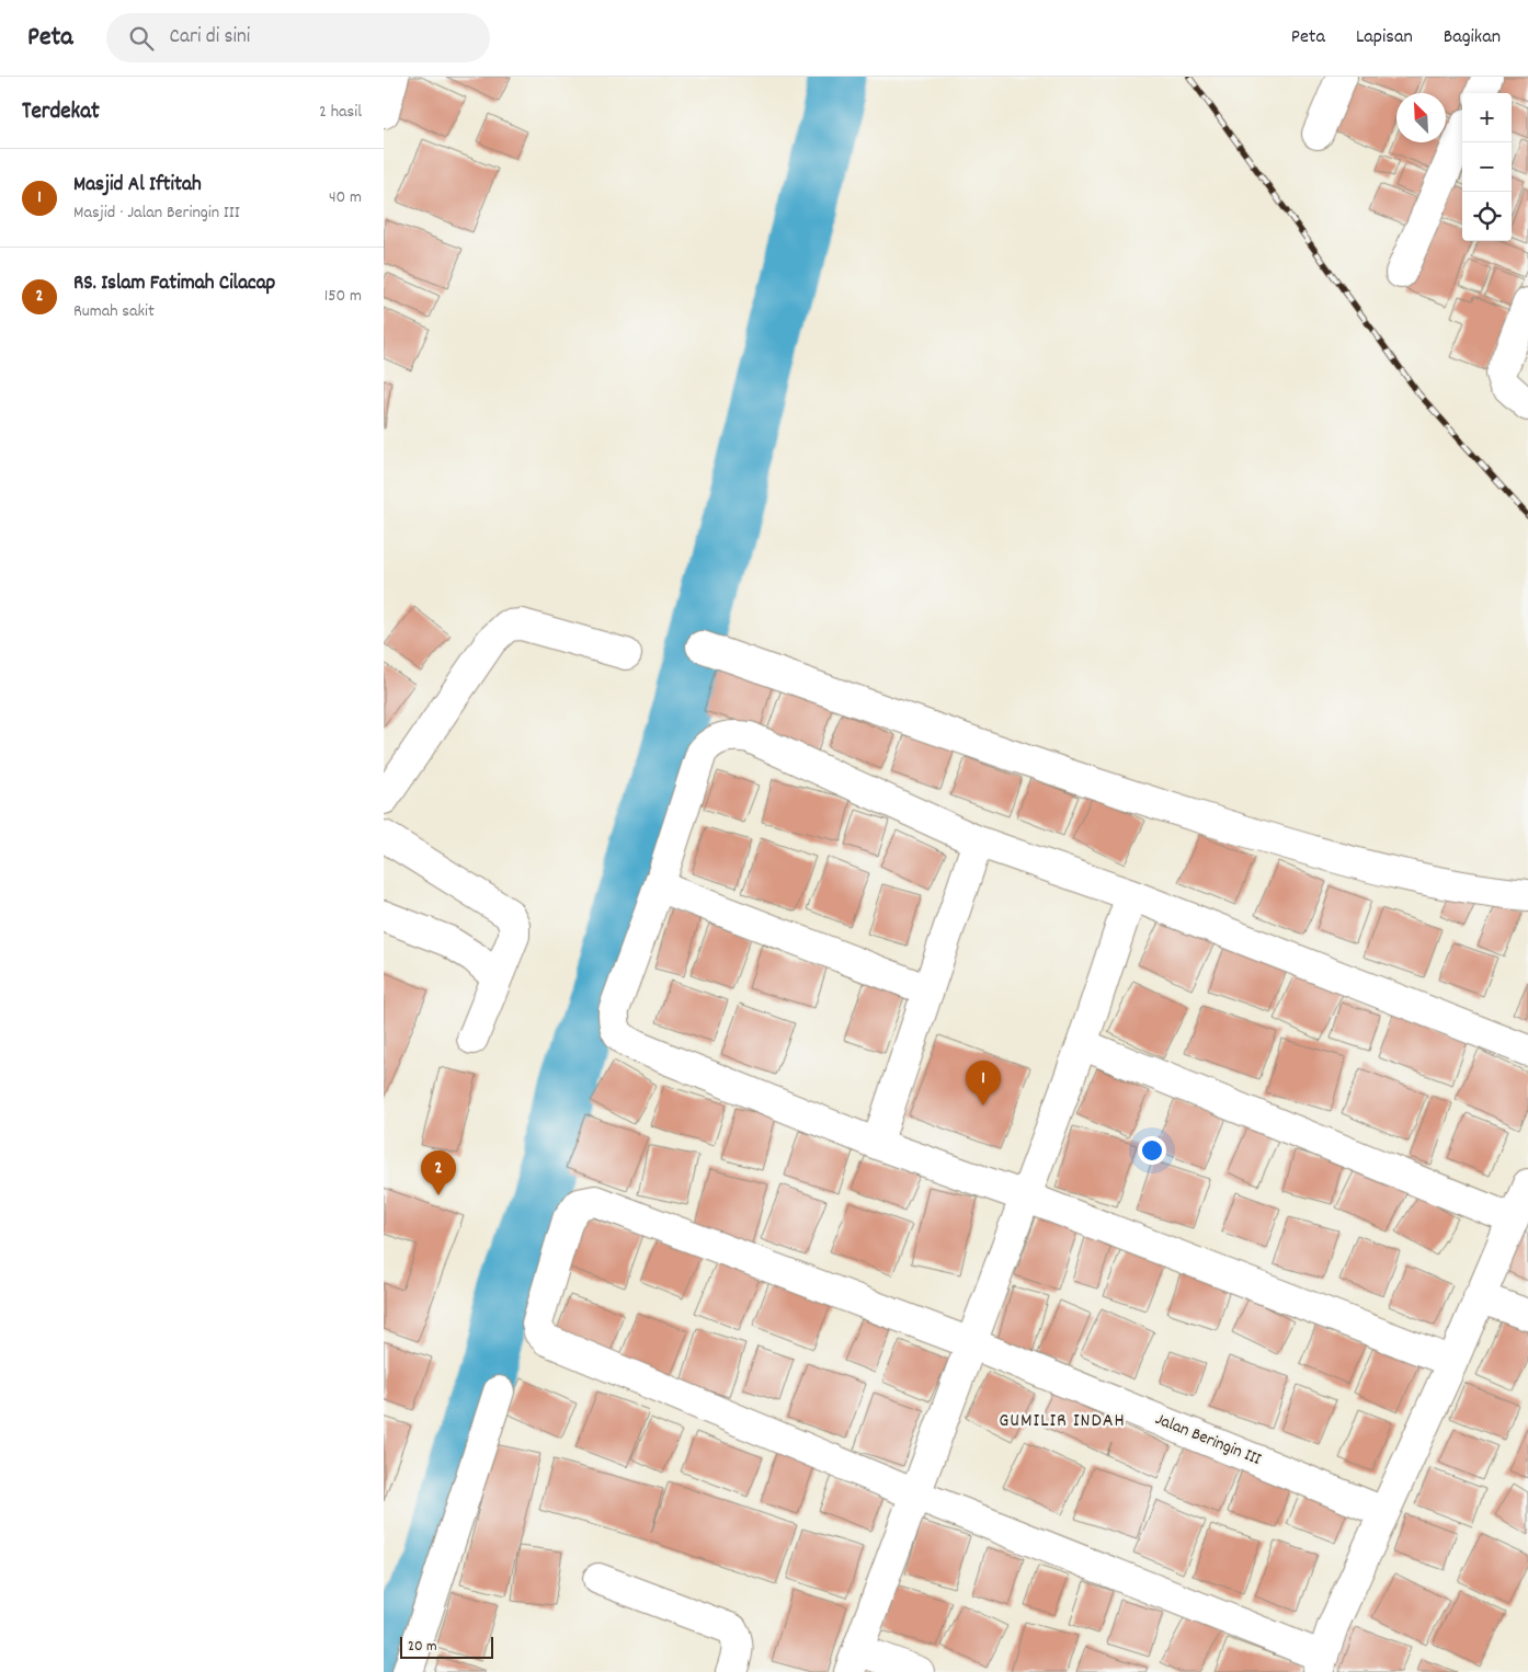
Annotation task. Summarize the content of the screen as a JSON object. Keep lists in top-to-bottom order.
{
  "streets": {
    "street": ["Jalan Beringin III"]
  },
  "districts": ["GUMILIR INDAH"],
  "scale_bar": "20 m",
  "north": "top left",
  "page": {
    "header": "Peta",
    "search": "Cari di sini",
    "nav": ["Peta", "Lapisan", "Bagikan"],
    "heading": ["Terdekat", "2 hasil"],
    "map_buttons": ["+", "−"],
    "list": [
      {
        "mark": "1",
        "name": "Masjid Al Iftitah",
        "note": "Masjid · Jalan Beringin III",
        "value": "40 m"
      },
      {
        "mark": "2",
        "name": "RS. Islam Fatimah Cilacap",
        "note": "Rumah sakit",
        "value": "150 m"
      }
    ],
    "pins": ["1", "2"],
    "scale": "20 m"
  }
}
